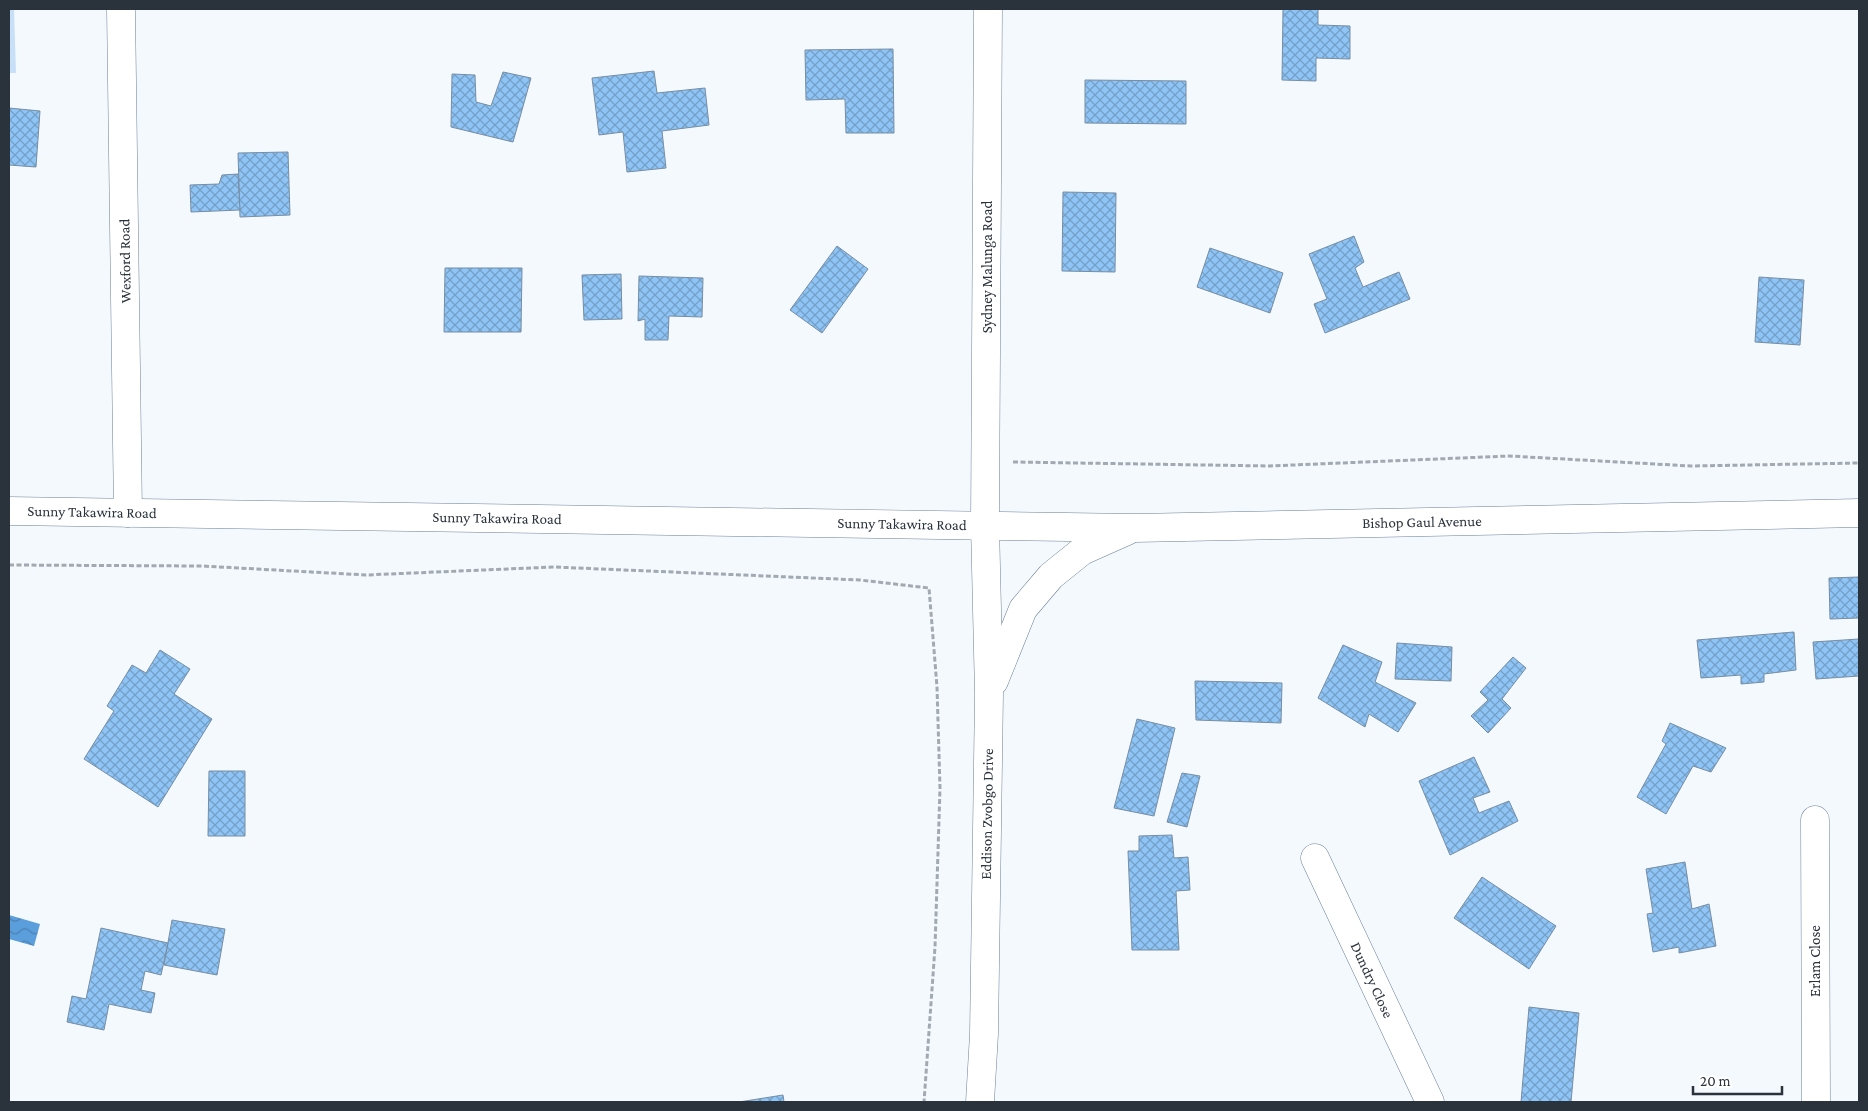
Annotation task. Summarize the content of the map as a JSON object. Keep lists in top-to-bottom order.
{
  "streets": {
    "street": [
      "Wexford Road",
      "Sydney Malunga Road",
      "Sunny Takawira Road",
      "Bishop Gaul Avenue",
      "Eddison Zvobgo Drive",
      "Erlam Close",
      "Dundry Close"
    ]
  },
  "crossings": [
    ["Wexford Road", "Sunny Takawira Road"],
    ["Sydney Malunga Road", "Sunny Takawira Road"],
    ["Sydney Malunga Road", "Bishop Gaul Avenue"],
    ["Sydney Malunga Road", "Eddison Zvobgo Drive"],
    ["Sunny Takawira Road", "Bishop Gaul Avenue"],
    ["Sunny Takawira Road", "Eddison Zvobgo Drive"],
    ["Bishop Gaul Avenue", "Eddison Zvobgo Drive"]
  ],
  "scale_bar": "20 m"
}
